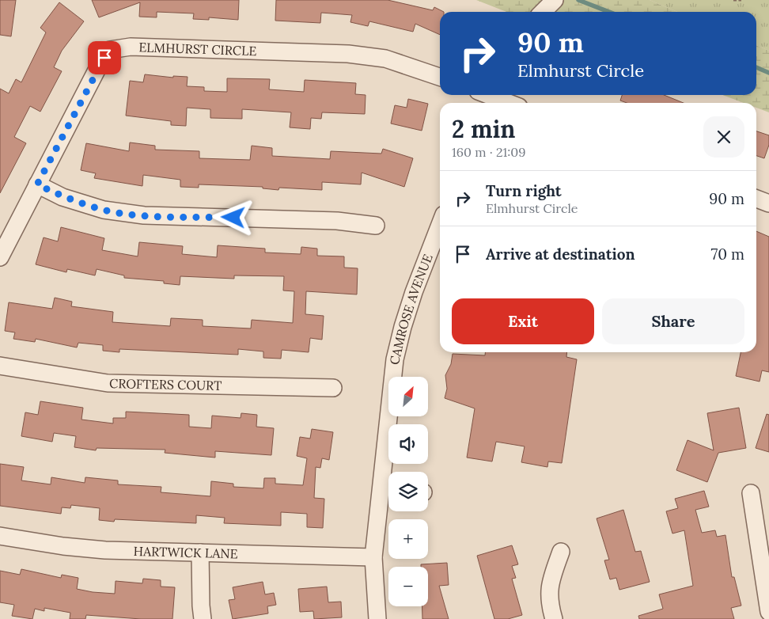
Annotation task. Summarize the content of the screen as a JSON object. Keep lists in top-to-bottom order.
{
  "streets": {
    "street": [
      "ELMHURST CIRCLE",
      "CAMROSE AVENUE",
      "CROFTERS COURT",
      "HARTWICK LANE"
    ]
  },
  "crossings": [
    ["CAMROSE AVENUE", "HARTWICK LANE"]
  ],
  "north": "top right",
  "page": {
    "turn": ["90 m", "Elmhurst Circle"],
    "heading": ["2 min", "160 m · 21:09"],
    "list": [
      {
        "name": "Turn right",
        "note": "Elmhurst Circle",
        "value": "90 m"
      },
      {
        "name": "Arrive at destination",
        "value": "70 m"
      }
    ],
    "buttons": ["Exit", "Share"],
    "map_buttons": ["+", "−"]
  }
}
